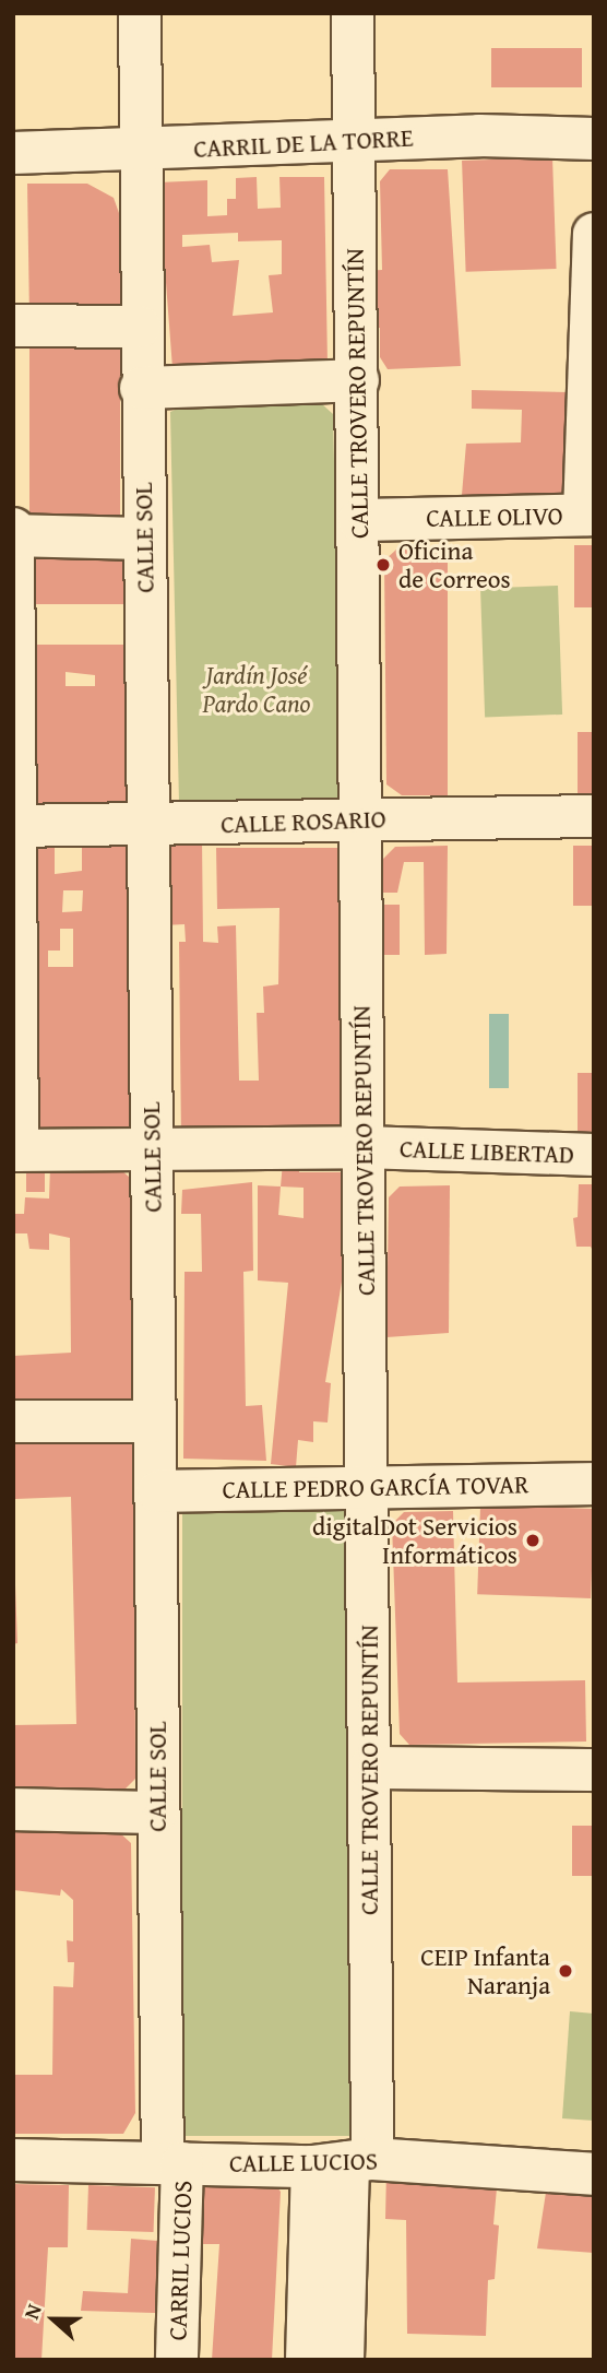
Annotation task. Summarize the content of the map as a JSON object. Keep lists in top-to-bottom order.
{
  "streets": {
    "street": [
      "CARRIL DE LA TORRE",
      "CALLE TROVERO REPUNTÍN",
      "CALLE OLIVO",
      "CALLE SOL",
      "CALLE ROSARIO",
      "CALLE LIBERTAD",
      "CALLE PEDRO GARCÍA TOVAR",
      "CALLE LUCIOS",
      "CARRIL LUCIOS"
    ]
  },
  "crossings": [
    ["CARRIL DE LA TORRE", "CALLE TROVERO REPUNTÍN"],
    ["CARRIL DE LA TORRE", "CALLE SOL"],
    ["CALLE TROVERO REPUNTÍN", "CALLE OLIVO"],
    ["CALLE TROVERO REPUNTÍN", "CALLE ROSARIO"],
    ["CALLE TROVERO REPUNTÍN", "CALLE LIBERTAD"],
    ["CALLE TROVERO REPUNTÍN", "CALLE PEDRO GARCÍA TOVAR"],
    ["CALLE TROVERO REPUNTÍN", "CALLE LUCIOS"],
    ["CALLE SOL", "CALLE ROSARIO"],
    ["CALLE SOL", "CALLE LIBERTAD"],
    ["CALLE SOL", "CALLE PEDRO GARCÍA TOVAR"],
    ["CALLE SOL", "CALLE LUCIOS"],
    ["CALLE SOL", "CARRIL LUCIOS"],
    ["CALLE LUCIOS", "CARRIL LUCIOS"]
  ],
  "parks": ["Jardín José Pardo Cano"],
  "places": ["Oficina de Correos", "digitalDot Servicios Informáticos", "CEIP Infanta Naranja"],
  "north": "left"
}
